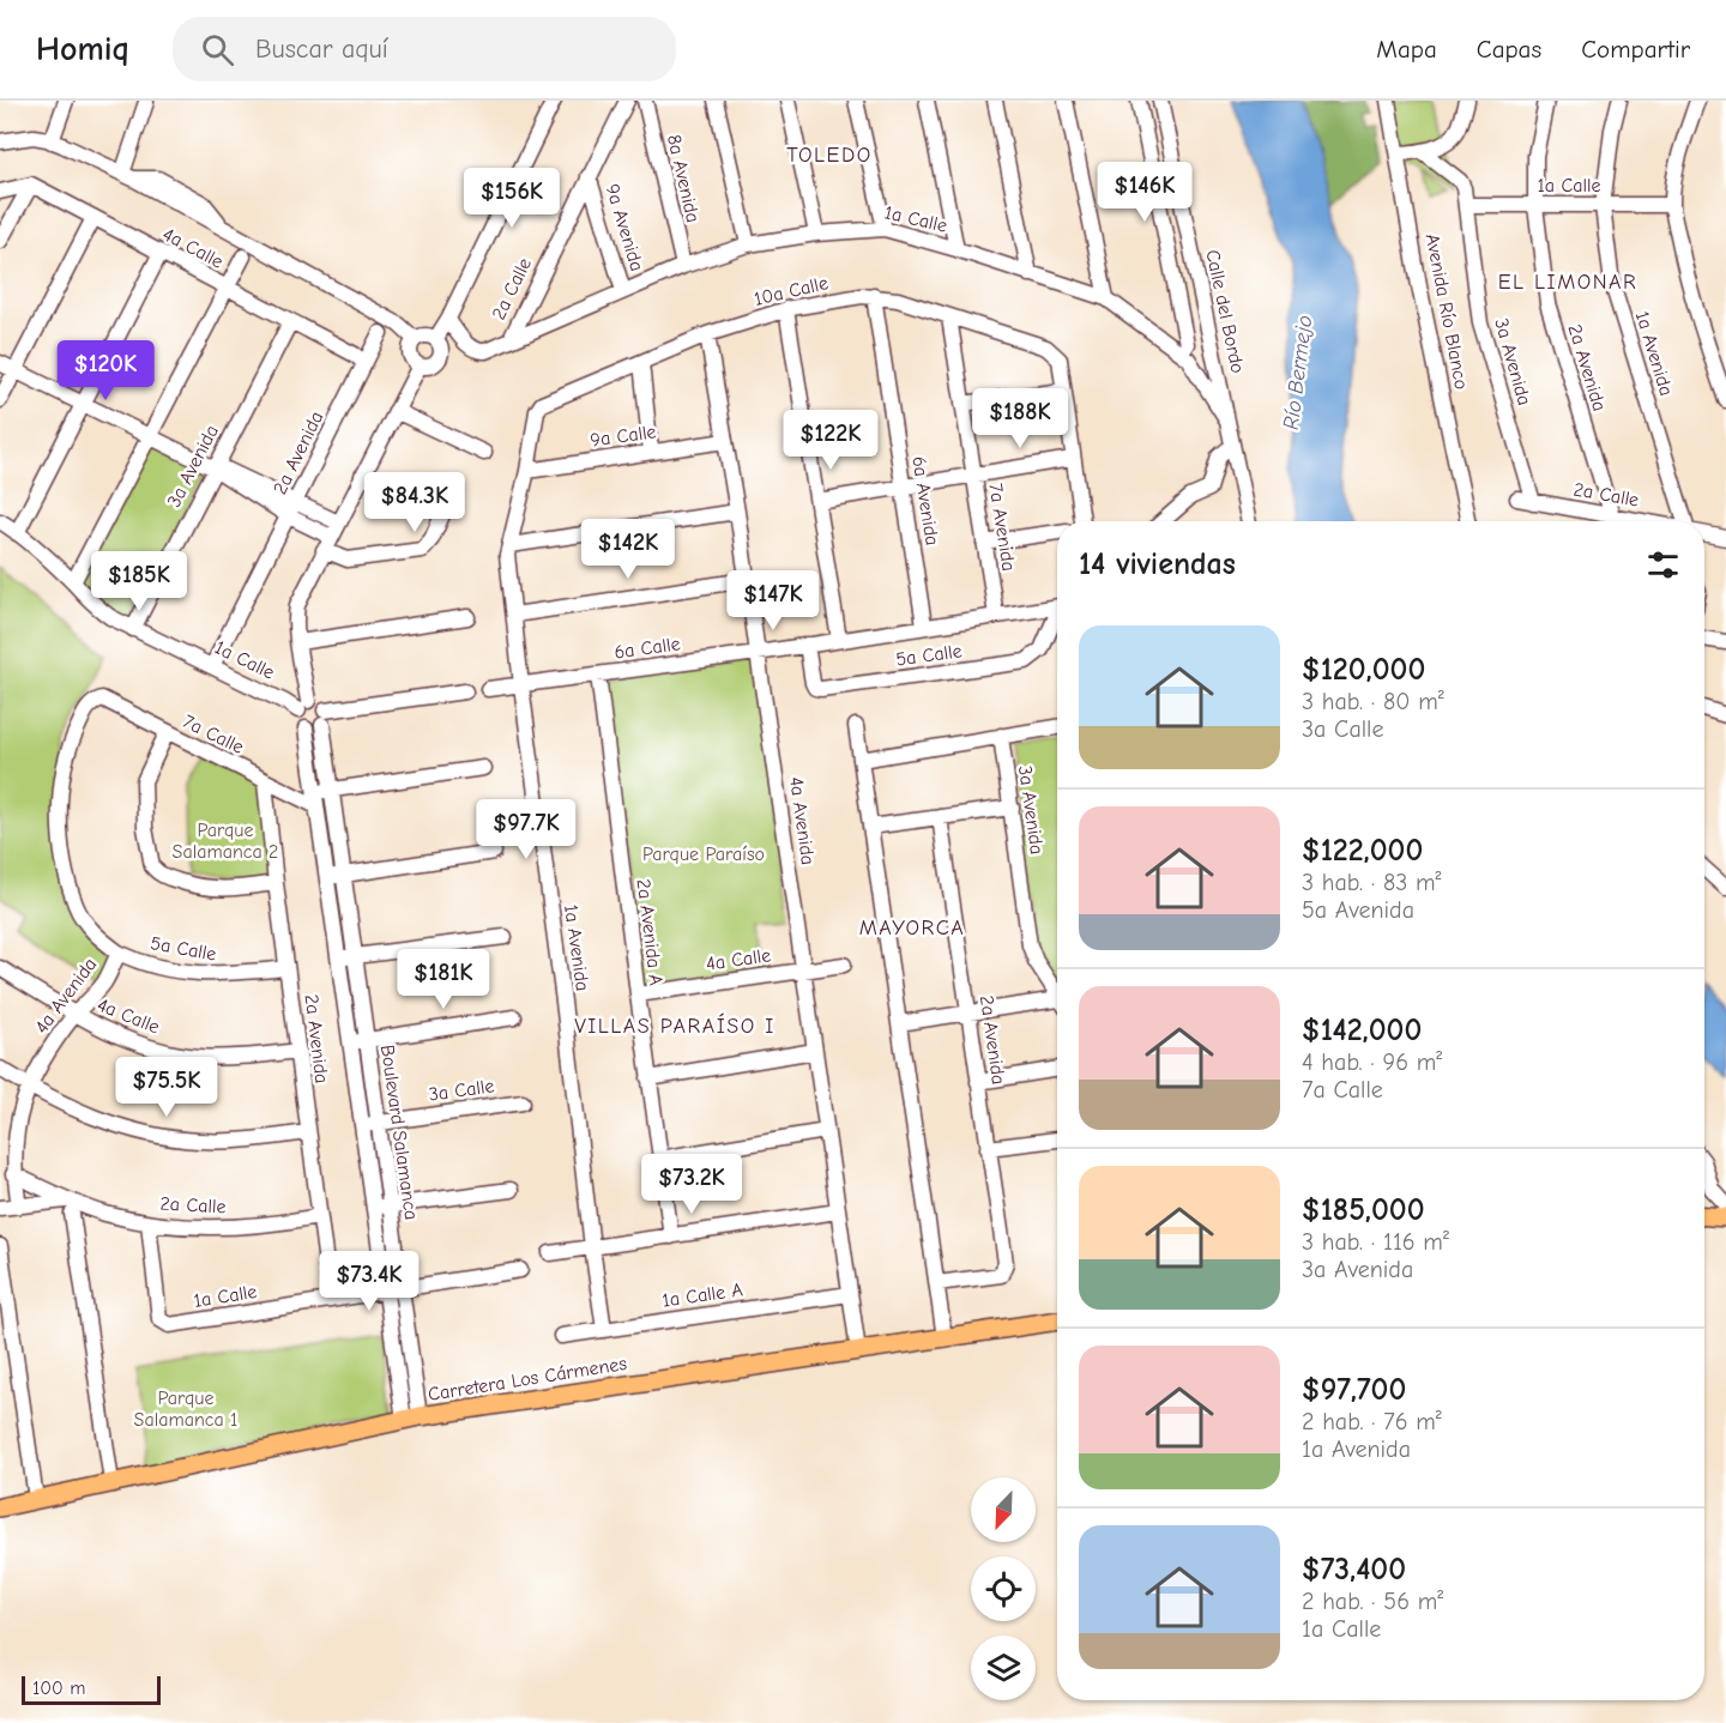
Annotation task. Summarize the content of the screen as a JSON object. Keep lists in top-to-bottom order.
{
  "streets": {
    "main road": ["Carretera Los Cármenes"],
    "street": [
      "8a Avenida",
      "1a Calle",
      "9a Avenida",
      "4a Calle",
      "2a Calle",
      "10a Calle",
      "Calle del Bordo",
      "Avenida Río Blanco",
      "1a Avenida",
      "3a Avenida",
      "2a Avenida",
      "9a Calle",
      "6a Avenida",
      "7a Avenida",
      "6a Calle",
      "5a Calle",
      "7a Calle",
      "4a Avenida",
      "2a Avenida A",
      "3a Calle",
      "Boulevard Salamanca",
      "1a Calle A"
    ]
  },
  "crossings": [
    ["8a Avenida", "1a Calle"],
    ["1a Calle", "9a Avenida"],
    ["1a Calle", "2a Calle"],
    ["1a Calle", "Calle del Bordo"],
    ["1a Calle", "1a Avenida"],
    ["1a Calle", "3a Avenida"],
    ["1a Calle", "2a Avenida"],
    ["1a Calle", "Boulevard Salamanca"],
    ["9a Avenida", "2a Calle"],
    ["4a Calle", "3a Avenida"],
    ["4a Calle", "2a Avenida"],
    ["4a Calle", "4a Avenida"],
    ["4a Calle", "2a Avenida A"],
    ["2a Calle", "3a Avenida"],
    ["2a Calle", "2a Avenida"],
    ["2a Calle", "4a Avenida"],
    ["10a Calle", "1a Avenida"],
    ["10a Calle", "6a Avenida"],
    ["10a Calle", "7a Avenida"],
    ["10a Calle", "4a Avenida"],
    ["1a Avenida", "9a Calle"],
    ["1a Avenida", "6a Calle"],
    ["1a Avenida", "1a Calle A"],
    ["2a Avenida", "5a Calle"],
    ["2a Avenida", "7a Calle"],
    ["9a Calle", "4a Avenida"],
    ["6a Avenida", "6a Calle"],
    ["7a Avenida", "6a Calle"],
    ["6a Calle", "5a Calle"],
    ["6a Calle", "4a Avenida"],
    ["6a Calle", "2a Avenida A"],
    ["5a Calle", "4a Avenida"],
    ["7a Calle", "4a Avenida"],
    ["7a Calle", "Boulevard Salamanca"],
    ["4a Avenida", "1a Calle A"],
    ["4a Avenida", "Carretera Los Cármenes"],
    ["3a Calle", "Boulevard Salamanca"],
    ["Boulevard Salamanca", "Carretera Los Cármenes"]
  ],
  "districts": [
    "TOLEDO",
    "EL LIMONAR",
    "MAYORCA",
    "VILLAS PARAÍSO I"
  ],
  "water": ["Río Bermejo"],
  "parks": ["Parque Salamanca 2", "Parque Paraíso", "Parque Salamanca 1"],
  "scale_bar": "100 m",
  "north": "bottom left",
  "page": {
    "header": "Homiq",
    "search": "Buscar aquí",
    "nav": ["Mapa", "Capas", "Compartir"],
    "price": [
      "$146K",
      "$156K",
      "$120K",
      "$188K",
      "$122K",
      "$84.3K",
      "$142K",
      "$185K",
      "$147K",
      "$97.7K",
      "$181K",
      "$75.5K",
      "$73.2K",
      "$73.4K"
    ],
    "heading": "14 viviendas",
    "list": [
      {
        "name": "$120,000",
        "note": "3 hab. · 80 m² · 3a Calle"
      },
      {
        "name": "$122,000",
        "note": "3 hab. · 83 m² · 5a Avenida"
      },
      {
        "name": "$142,000",
        "note": "4 hab. · 96 m² · 7a Calle"
      },
      {
        "name": "$185,000",
        "note": "3 hab. · 116 m² · 3a Avenida"
      },
      {
        "name": "$97,700",
        "note": "2 hab. · 76 m² · 1a Avenida"
      },
      {
        "name": "$73,400",
        "note": "2 hab. · 56 m² · 1a Calle"
      }
    ],
    "scale": "100 m"
  }
}
